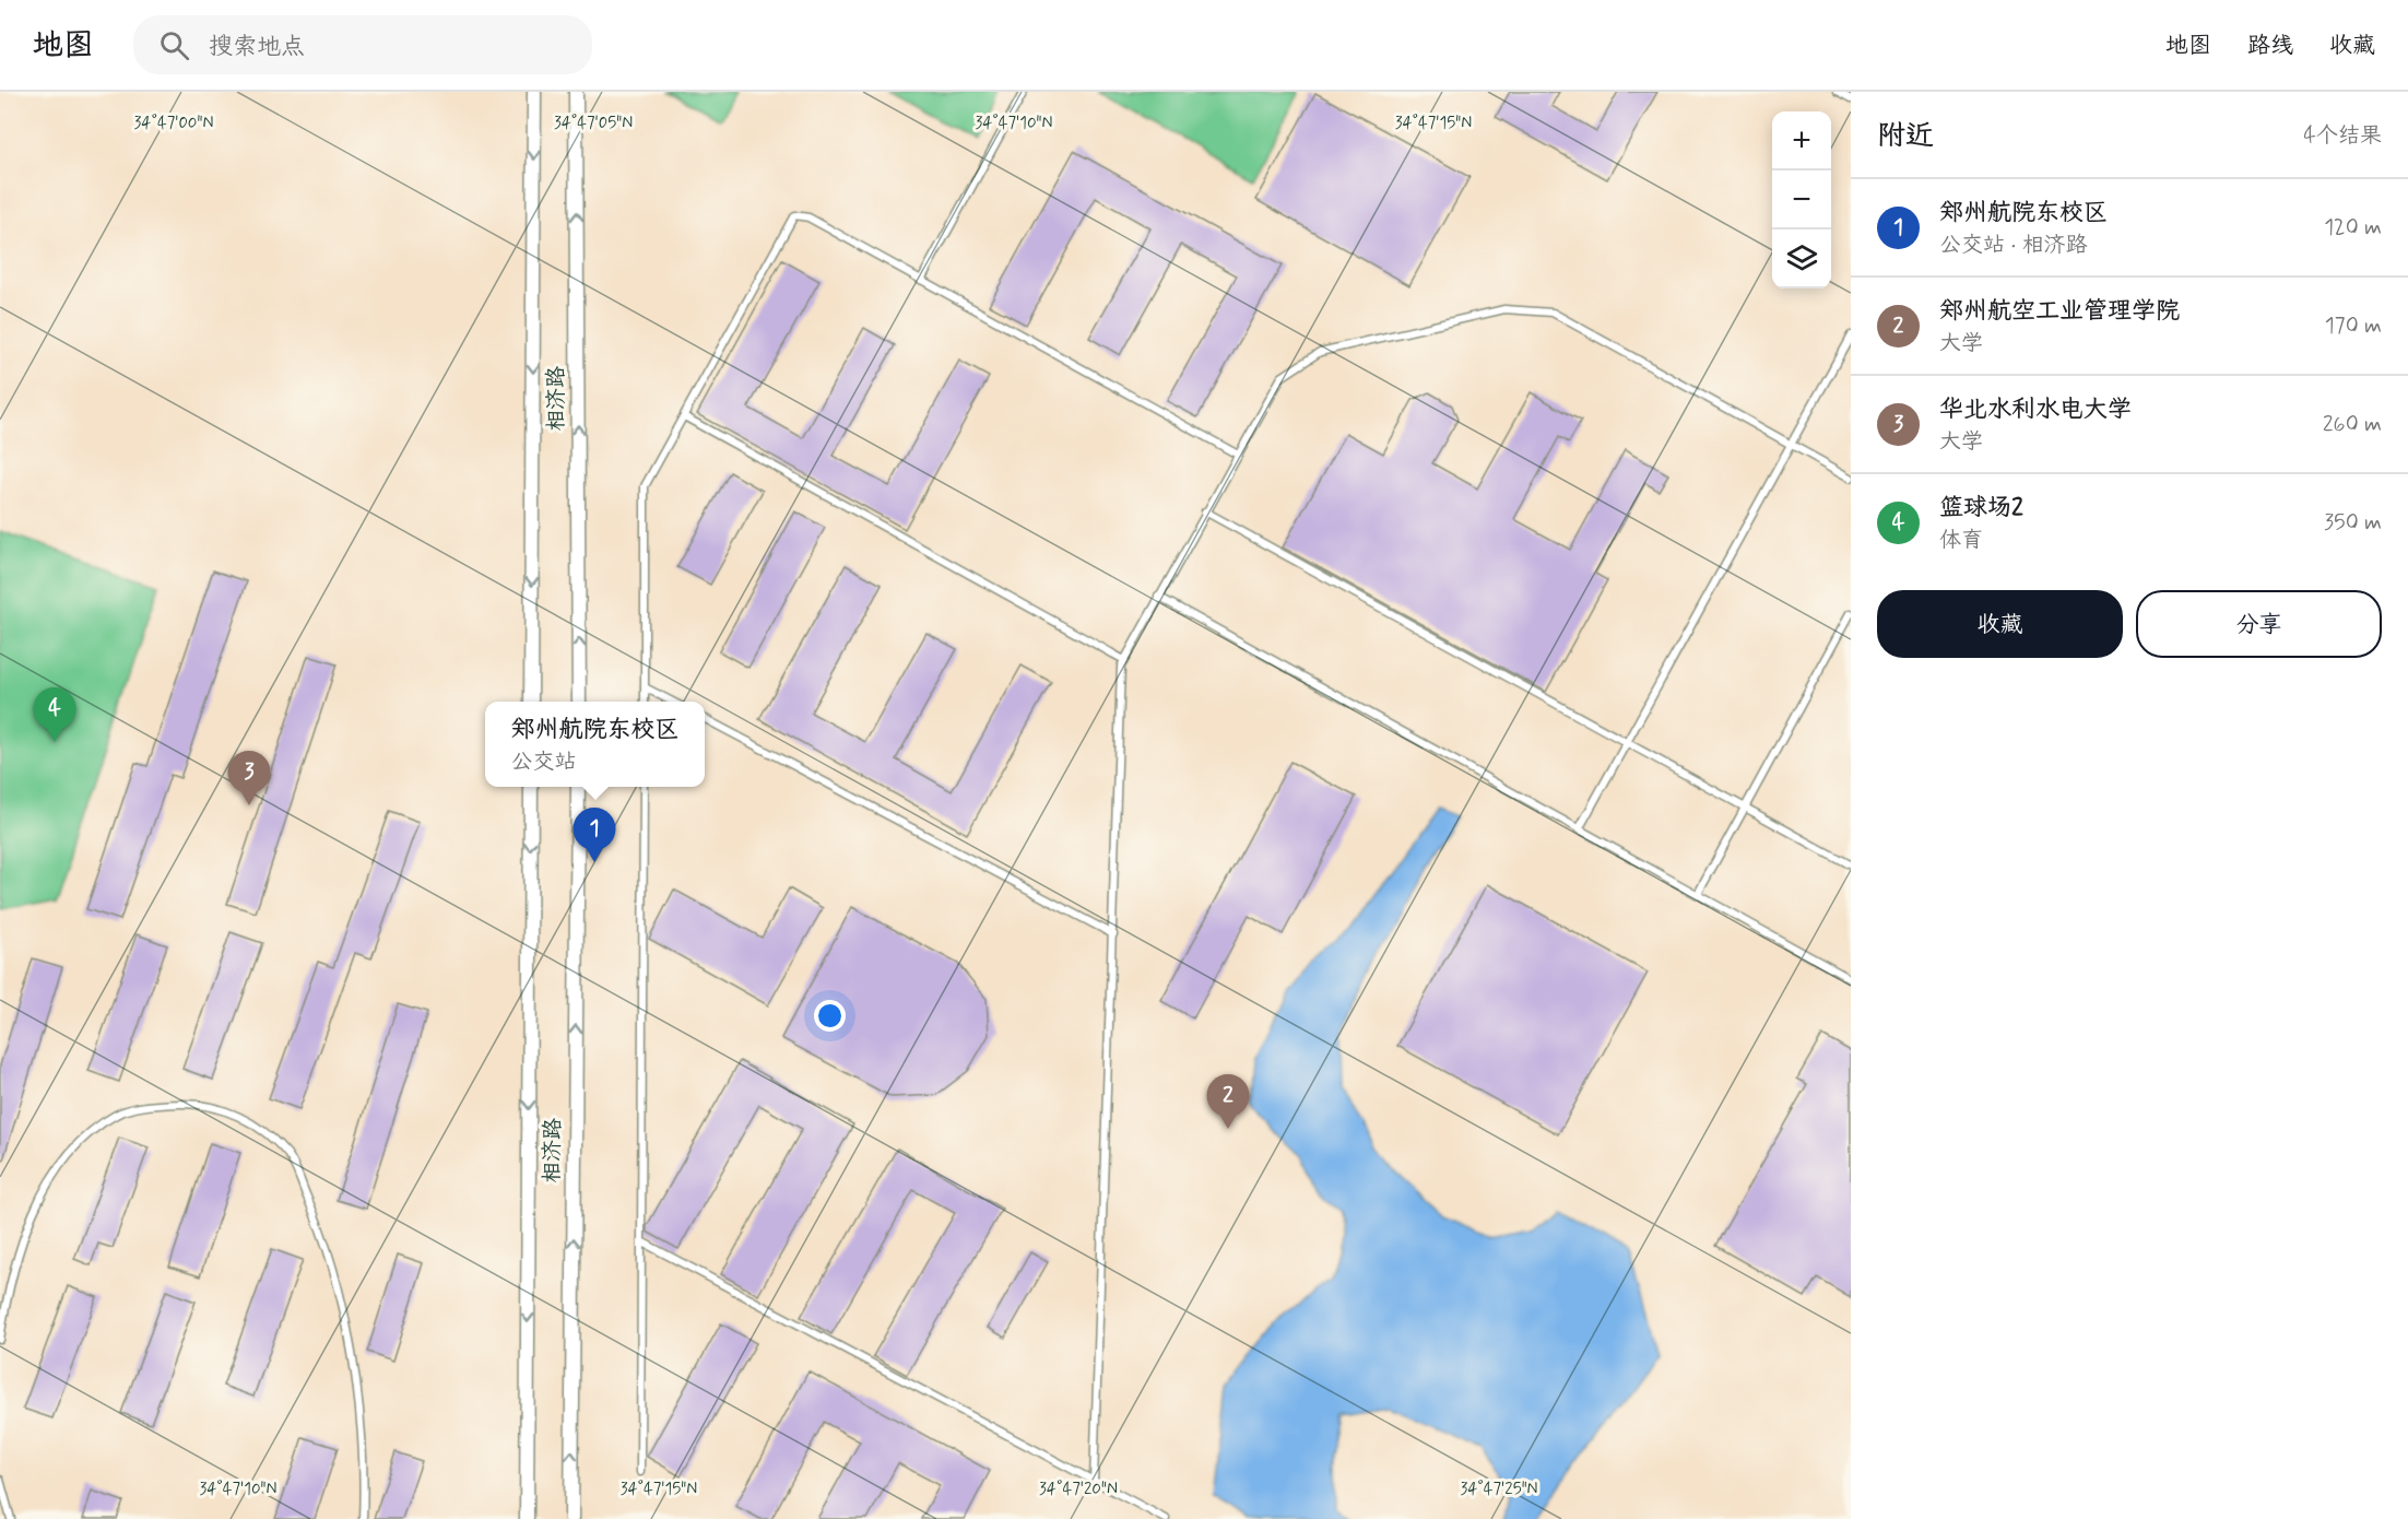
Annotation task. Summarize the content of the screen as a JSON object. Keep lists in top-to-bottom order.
{
  "streets": {
    "street": ["相济路"]
  },
  "page": {
    "header": "地图",
    "search": "搜索地点",
    "nav": ["地图", "路线", "收藏"],
    "heading": ["附近", "4个结果"],
    "map_buttons": ["+", "−"],
    "list": [
      {
        "mark": "1",
        "name": "郑州航院东校区",
        "note": "公交站 · 相济路",
        "value": "120 m"
      },
      {
        "mark": "2",
        "name": "郑州航空工业管理学院",
        "note": "大学",
        "value": "170 m"
      },
      {
        "mark": "3",
        "name": "华北水利水电大学",
        "note": "大学",
        "value": "260 m"
      },
      {
        "mark": "4",
        "name": "篮球场2",
        "note": "体育",
        "value": "350 m"
      }
    ],
    "buttons": ["收藏", "分享"],
    "pins": [
      "4",
      "3",
      "1",
      "2"
    ],
    "popup": ["郑州航院东校区", "公交站"]
  },
  "coordinates": [
    "34°47'00\"N",
    "34°47'05\"N",
    "34°47'10\"N",
    "34°47'15\"N",
    "34°47'20\"N",
    "34°47'25\"N"
  ]
}
